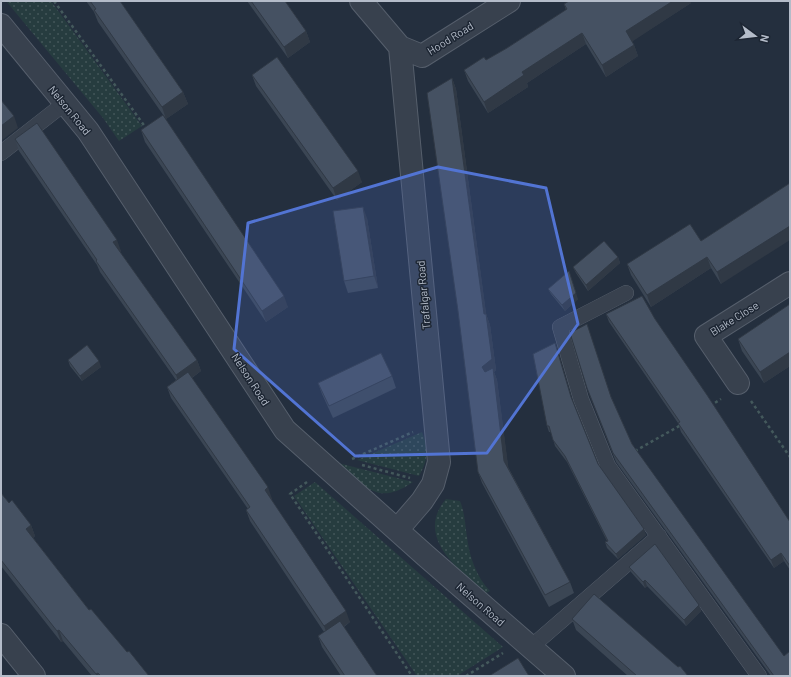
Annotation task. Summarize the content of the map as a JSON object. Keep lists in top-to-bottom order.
{
  "streets": {
    "street": [
      "Hood Road",
      "Nelson Road",
      "Trafalgar Road",
      "Blake Close"
    ]
  },
  "crossings": [
    ["Hood Road", "Trafalgar Road"],
    ["Nelson Road", "Trafalgar Road"]
  ],
  "north": "right"
}
